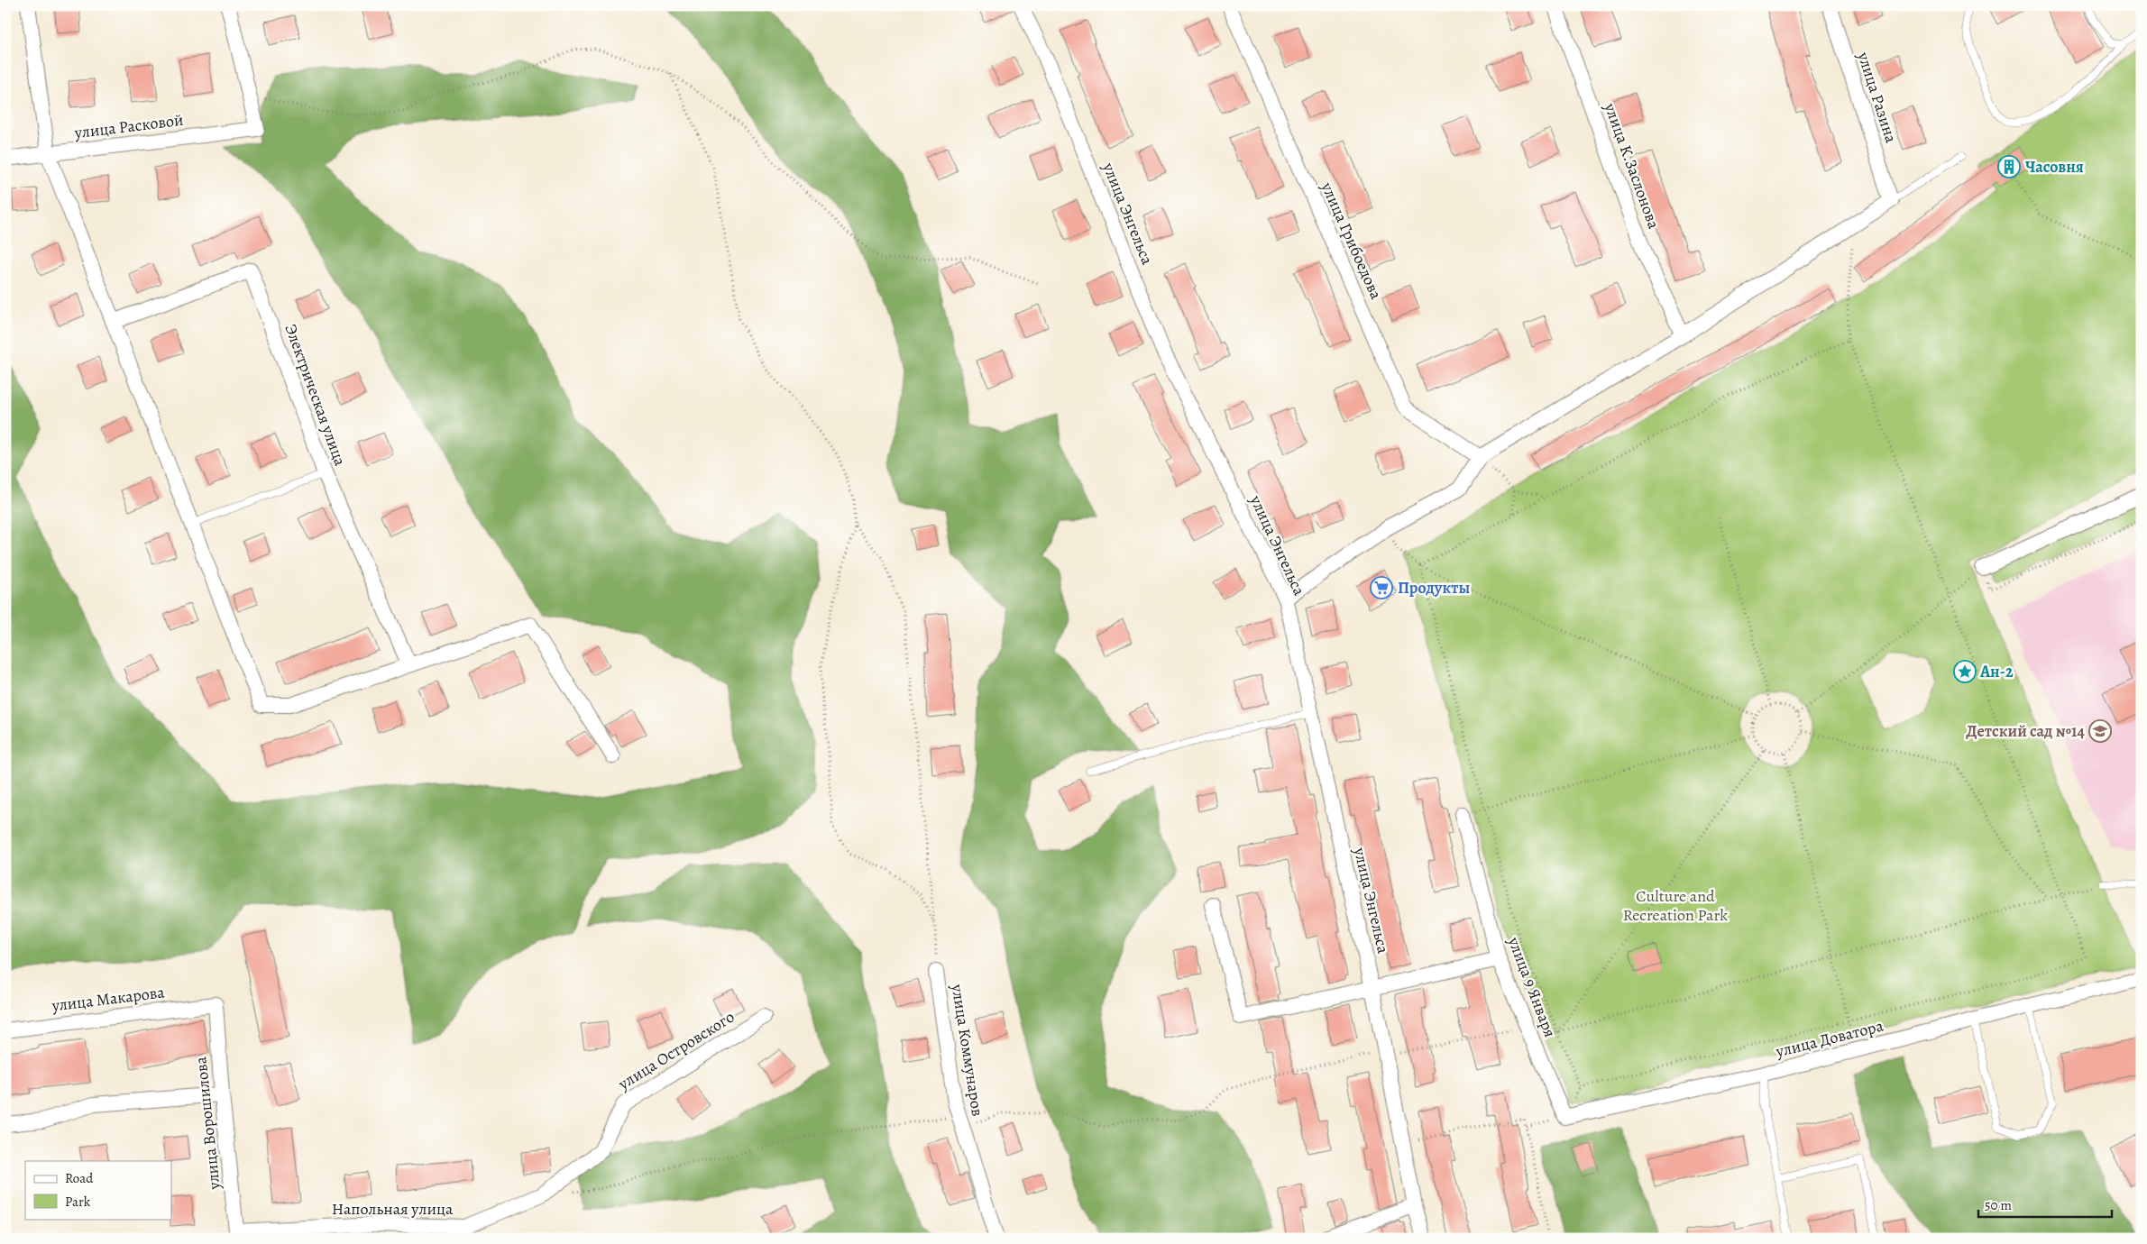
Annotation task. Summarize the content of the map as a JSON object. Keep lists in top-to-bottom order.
{
  "streets": {
    "street": [
      "улица Разина",
      "улица Расковой",
      "улица К.Заслонова",
      "улица Энгельса",
      "улица Грибоедова",
      "Электрическая улица",
      "улица 9 Января",
      "улица Макарова",
      "улица Доватора",
      "улица Островского",
      "улица Коммунаров",
      "улица Ворошилова",
      "Напольная улица"
    ]
  },
  "crossings": [
    ["улица 9 Января", "улица Доватора"],
    ["улица Макарова", "улица Ворошилова"],
    ["улица Островского", "Напольная улица"],
    ["улица Ворошилова", "Напольная улица"]
  ],
  "parks": ["Culture and Recreation Park"],
  "places": {
    "building": ["Часовня"],
    "supermarket": ["Продукты"],
    "place": ["Ан-2"],
    "school or university": ["Детский сад №14"]
  },
  "legend": ["Road", "Park"],
  "scale_bar": "50 m"
}
